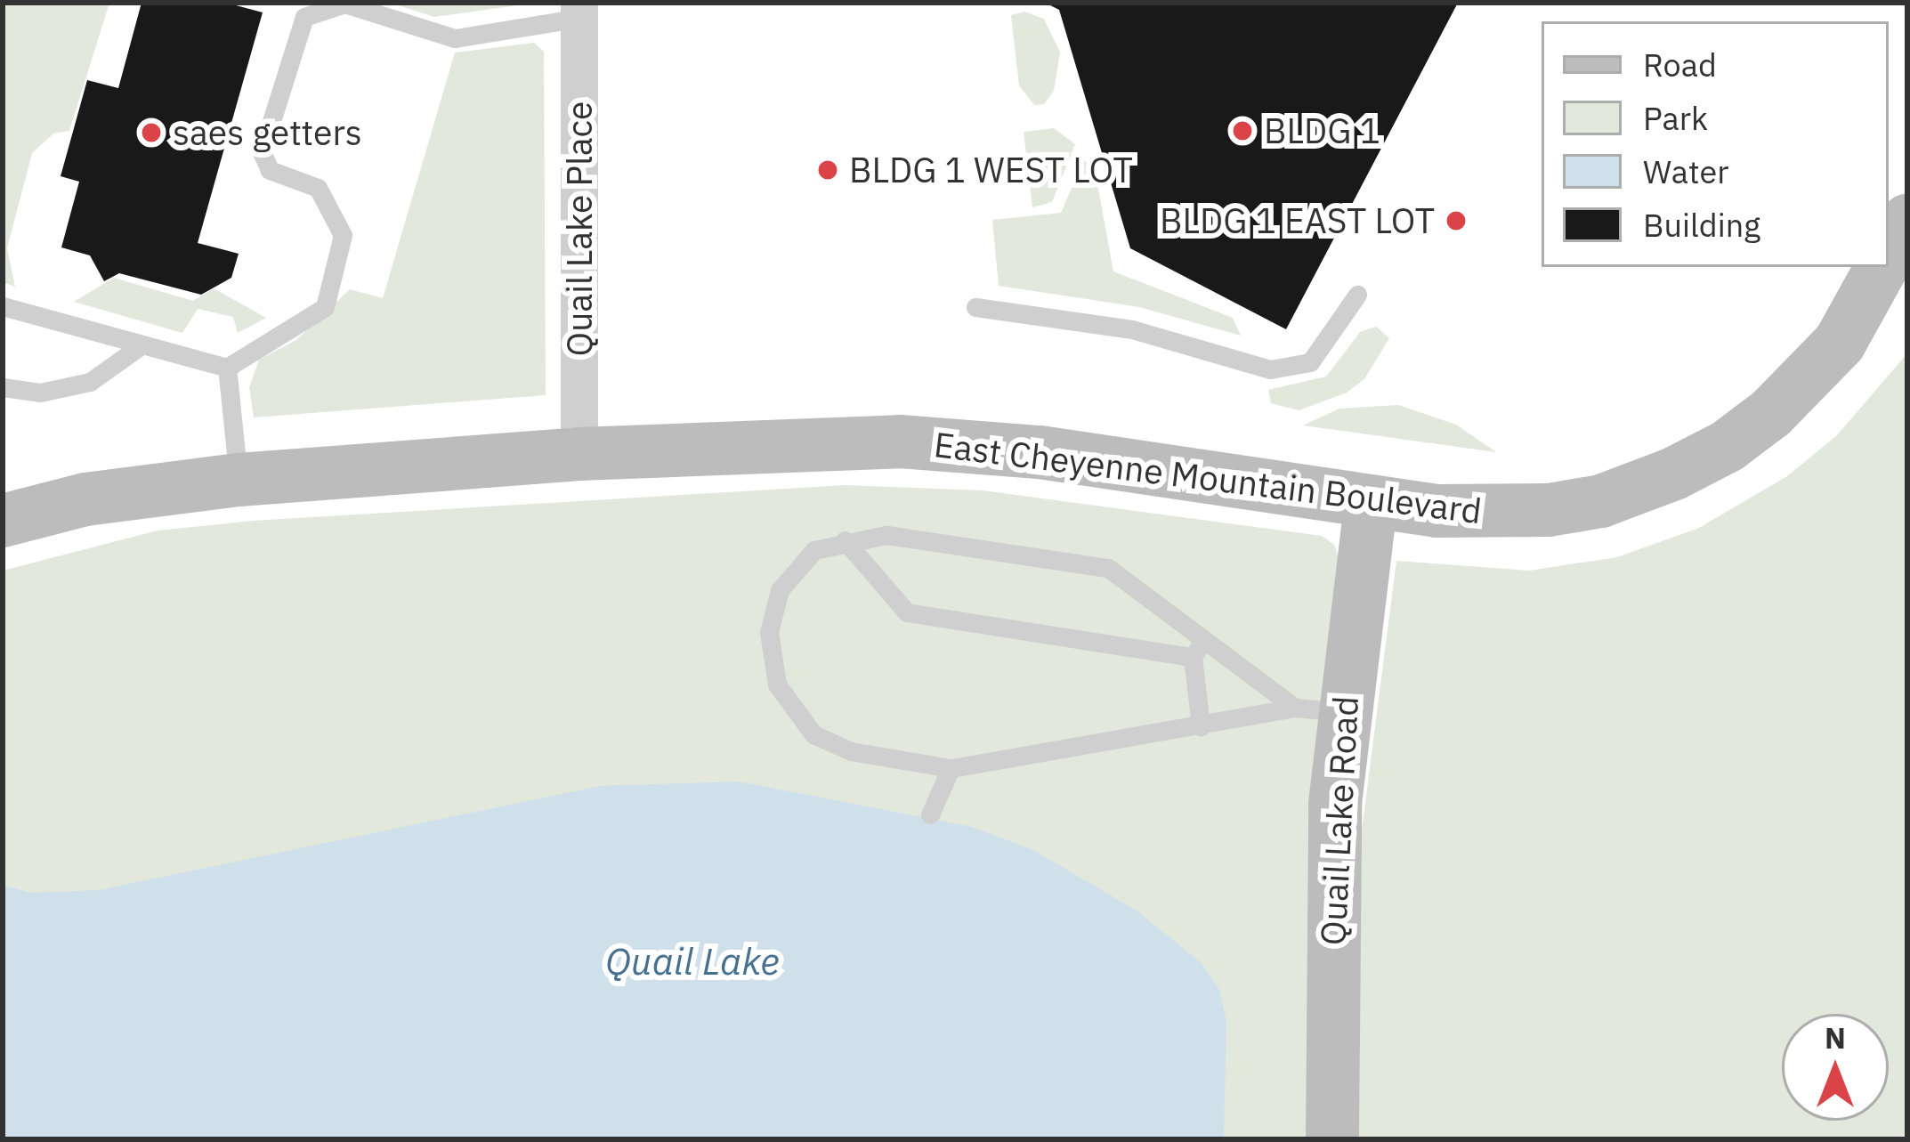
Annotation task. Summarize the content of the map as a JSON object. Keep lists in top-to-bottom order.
{
  "streets": {
    "street": ["Quail Lake Place", "East Cheyenne Mountain Boulevard", "Quail Lake Road"]
  },
  "crossings": [
    ["Quail Lake Place", "East Cheyenne Mountain Boulevard"],
    ["East Cheyenne Mountain Boulevard", "Quail Lake Road"]
  ],
  "water": ["Quail Lake"],
  "places": [
    "BLDG 1",
    "saes getters",
    "BLDG 1 WEST LOT",
    "BLDG 1 EAST LOT"
  ],
  "legend": [
    "Road",
    "Park",
    "Water",
    "Building"
  ],
  "north": "top"
}
